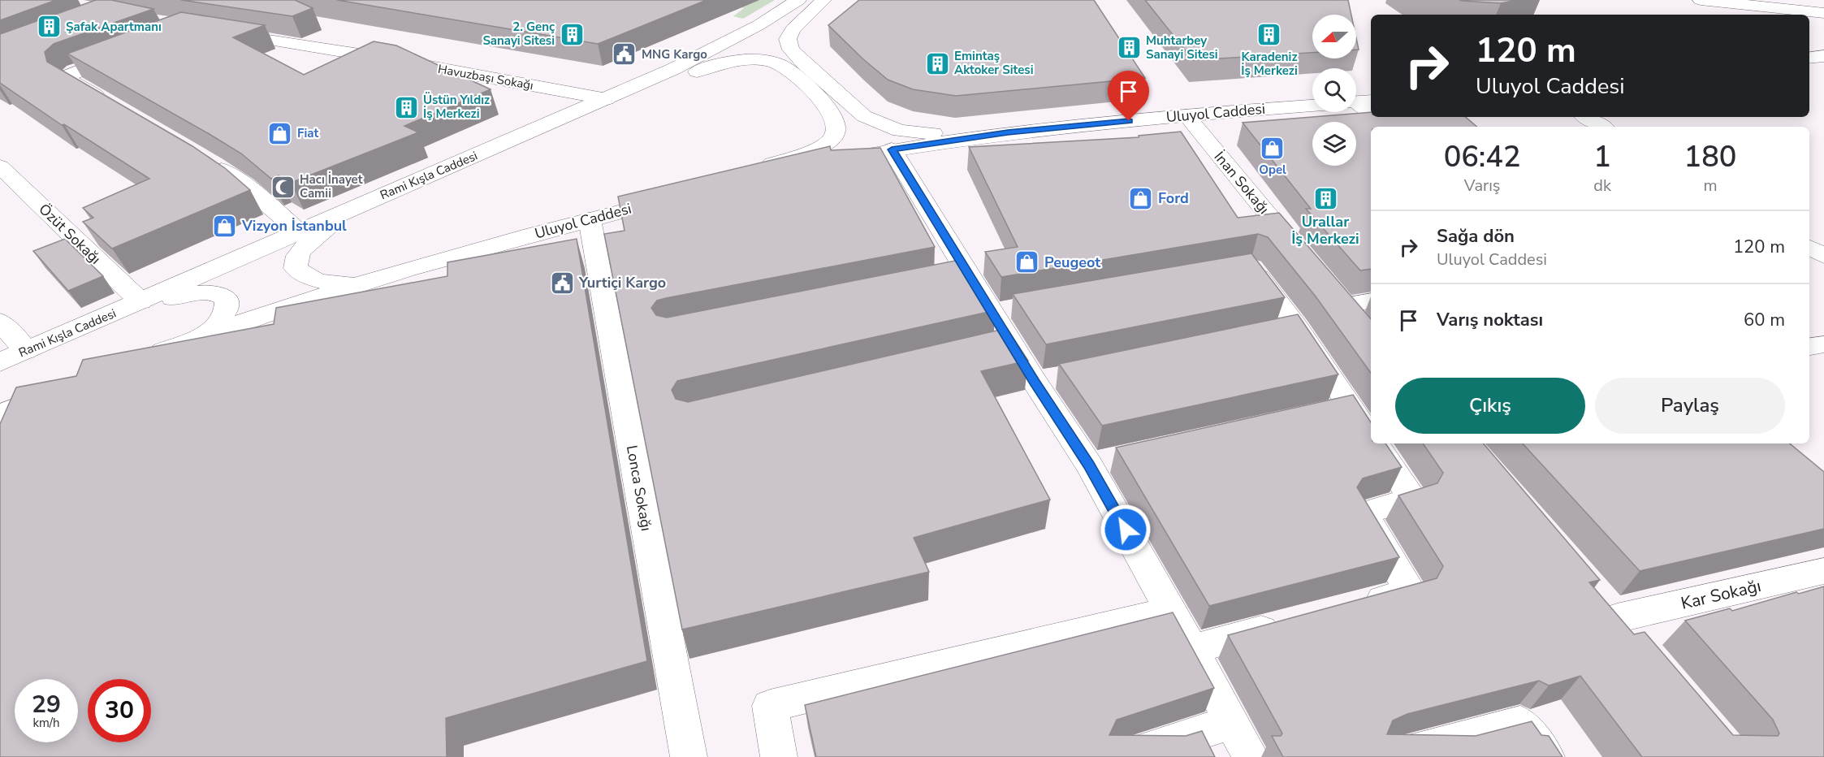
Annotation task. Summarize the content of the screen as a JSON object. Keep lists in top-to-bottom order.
{
  "streets": {
    "street": [
      "Havuzbaşı Sokağı",
      "Uluyol Caddesi",
      "Rami Kışla Caddesi",
      "İnan Sokağı",
      "Özüt Sokağı",
      "Lonca Sokağı",
      "Kar Sokağı"
    ]
  },
  "crossings": [
    ["Havuzbaşı Sokağı", "Uluyol Caddesi"],
    ["Havuzbaşı Sokağı", "Rami Kışla Caddesi"],
    ["Uluyol Caddesi", "Rami Kışla Caddesi"],
    ["Uluyol Caddesi", "İnan Sokağı"],
    ["Uluyol Caddesi", "Lonca Sokağı"],
    ["Rami Kışla Caddesi", "Özüt Sokağı"]
  ],
  "places": {
    "building": [
      "Şafak Apartmanı",
      "2. Genç Sanayi Sitesi",
      "Karadeniz İş Merkezi",
      "Muhtarbey Sanayi Sitesi",
      "Emintaş Aktoker Sitesi",
      "Üstün Yıldız İş Merkezi",
      "Urallar İş Merkezi"
    ],
    "public building": ["MNG Kargo", "Yurtiçi Kargo"],
    "shop": [
      "Fiat",
      "Opel",
      "Ford",
      "Vizyon İstanbul",
      "Peugeot"
    ],
    "mosque": ["Hacı İnayet Camii"]
  },
  "north": "left",
  "page": {
    "turn": ["120 m", "Uluyol Caddesi"],
    "eta": [
      "06:42",
      "Varış",
      "1",
      "dk",
      "180",
      "m"
    ],
    "list": [
      {
        "name": "Sağa dön",
        "note": "Uluyol Caddesi",
        "value": "120 m"
      },
      {
        "name": "Varış noktası",
        "value": "60 m"
      }
    ],
    "buttons": ["Çıkış", "Paylaş"],
    "speed": "29 km/h",
    "limit": "30"
  }
}
